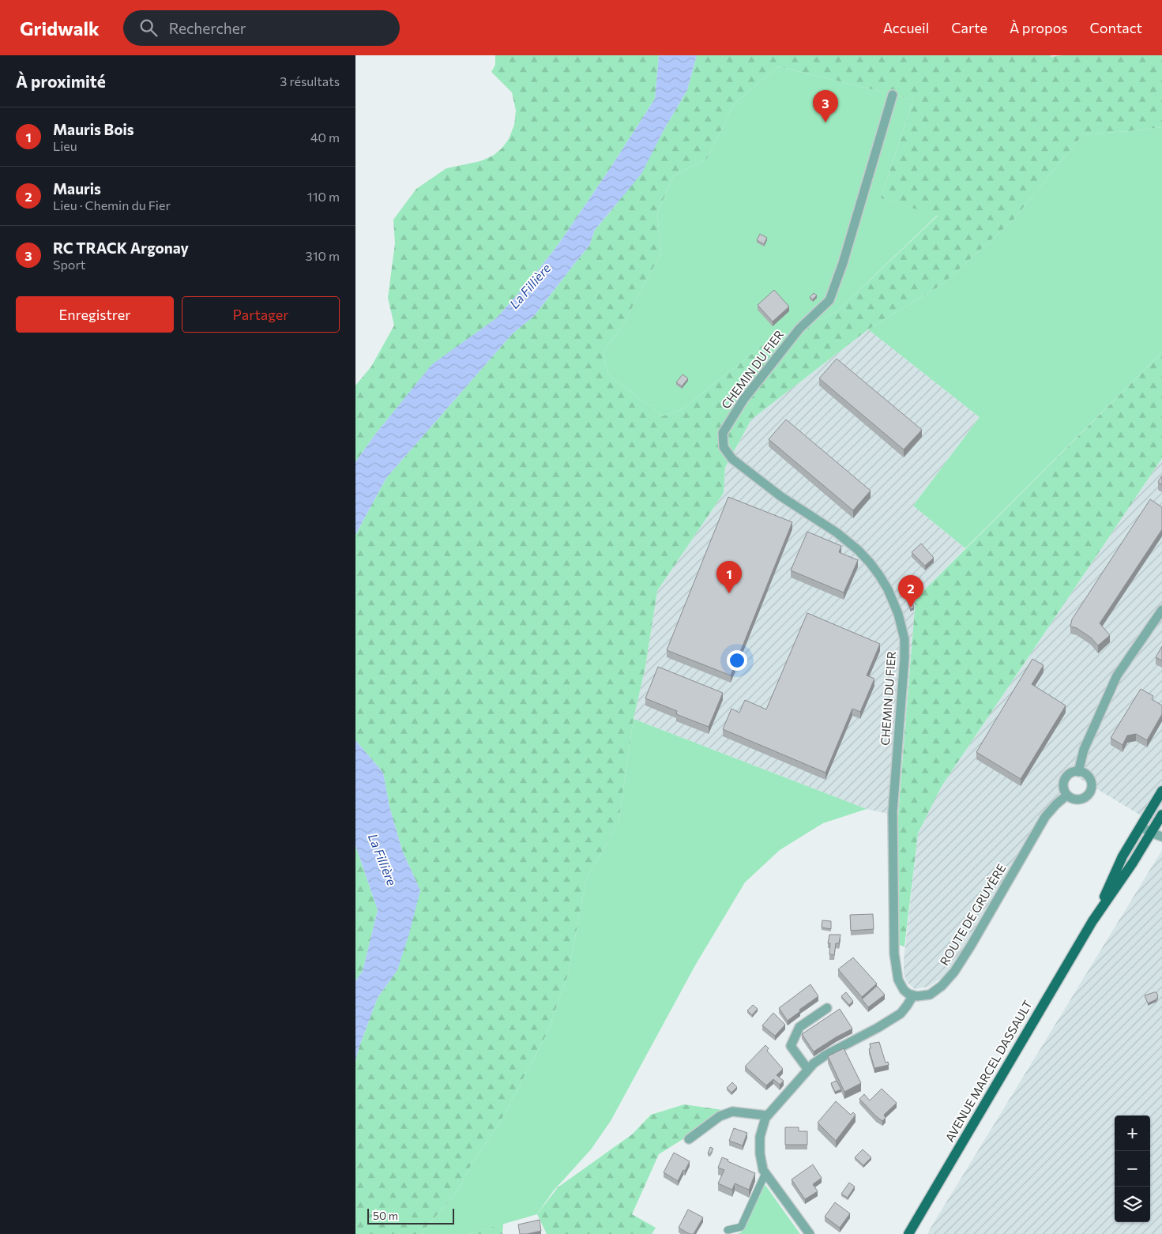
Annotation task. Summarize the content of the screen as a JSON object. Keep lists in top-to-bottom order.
{
  "streets": {
    "main road": ["AVENUE MARCEL DASSAULT"],
    "street": ["CHEMIN DU FIER", "ROUTE DE GRUYÈRE"]
  },
  "crossings": [
    ["CHEMIN DU FIER", "ROUTE DE GRUYÈRE"]
  ],
  "water": ["La Fillière"],
  "scale_bar": "50 m",
  "page": {
    "header": "Gridwalk",
    "search": "Rechercher",
    "nav": [
      "Accueil",
      "Carte",
      "À propos",
      "Contact"
    ],
    "heading": ["À proximité", "3 résultats"],
    "pins": ["3", "1", "2"],
    "list": [
      {
        "mark": "1",
        "name": "Mauris Bois",
        "note": "Lieu",
        "value": "40 m"
      },
      {
        "mark": "2",
        "name": "Mauris",
        "note": "Lieu · Chemin du Fier",
        "value": "110 m"
      },
      {
        "mark": "3",
        "name": "RC TRACK Argonay",
        "note": "Sport",
        "value": "310 m"
      }
    ],
    "buttons": ["Enregistrer", "Partager"],
    "map_buttons": ["+", "−"],
    "scale": "50 m"
  }
}
